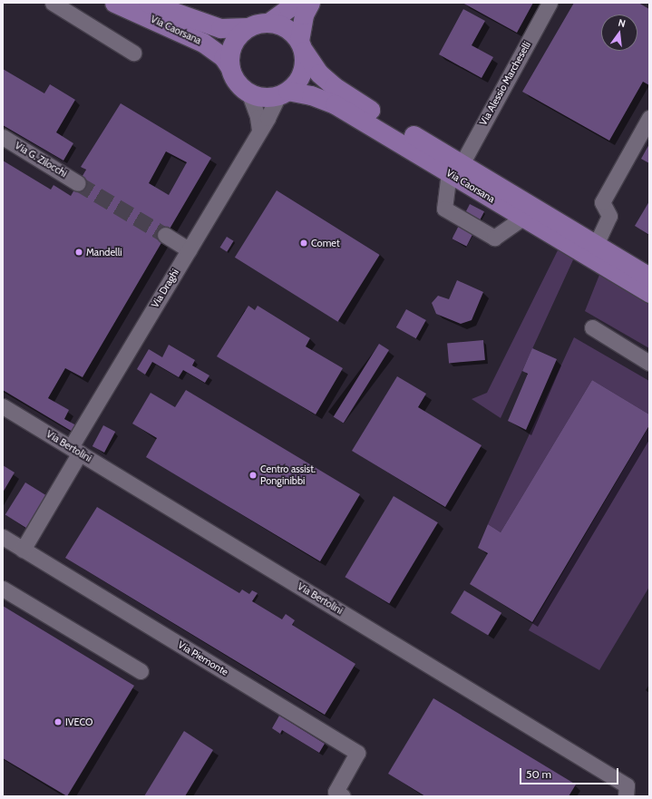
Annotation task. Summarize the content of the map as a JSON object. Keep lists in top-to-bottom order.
{
  "streets": {
    "main road": ["Via Caorsana"],
    "street": [
      "Via Alessio Marcheselli",
      "Via G. Zilocchi",
      "Via Draghi",
      "Via Bertolini",
      "Via Piemonte"
    ]
  },
  "crossings": [
    ["Via Caorsana", "Via Alessio Marcheselli"],
    ["Via Caorsana", "Via Draghi"],
    ["Via Draghi", "Via Bertolini"],
    ["Via Draghi", "Via Piemonte"]
  ],
  "places": [
    "Comet",
    "Mandelli",
    "Centro assist. Ponginibbi",
    "IVECO"
  ],
  "scale_bar": "50 m",
  "north": "top"
}
